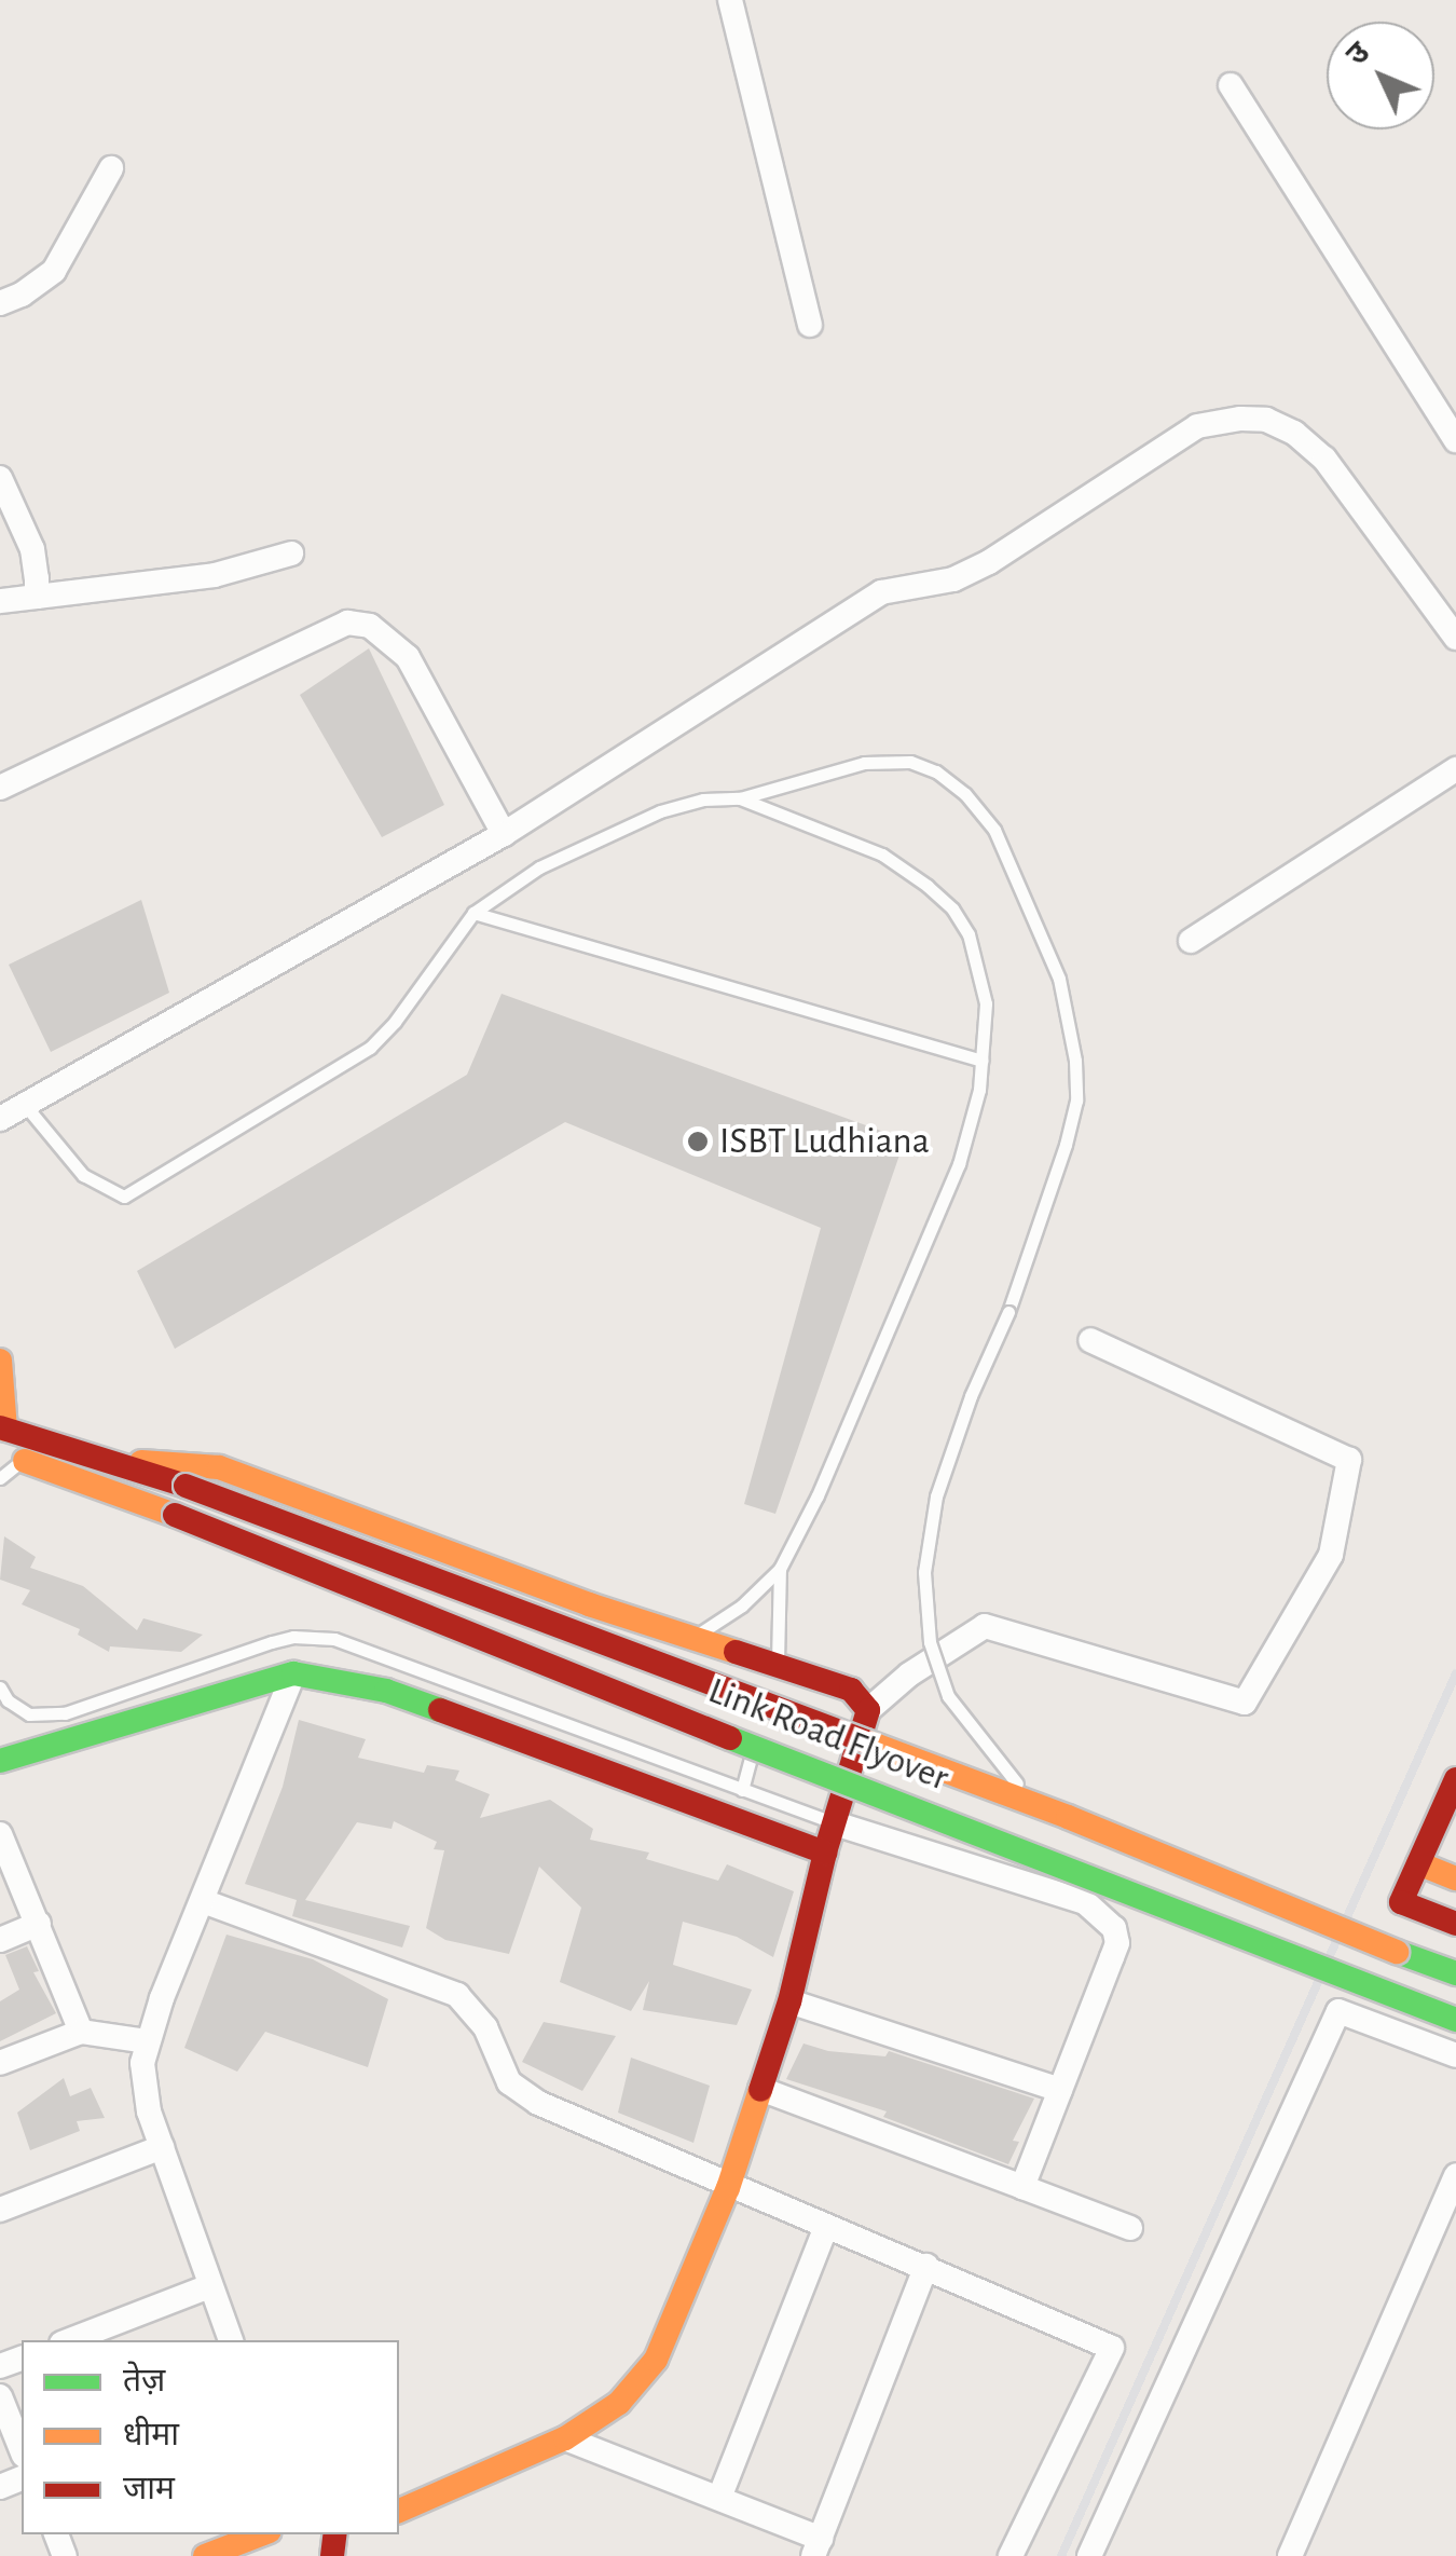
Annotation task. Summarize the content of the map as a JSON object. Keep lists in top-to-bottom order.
{
  "streets": {
    "street": ["Link Road Flyover"]
  },
  "places": ["ISBT Ludhiana"],
  "legend": ["तेज़", "धीमा", "जाम"],
  "north": "top left"
}
